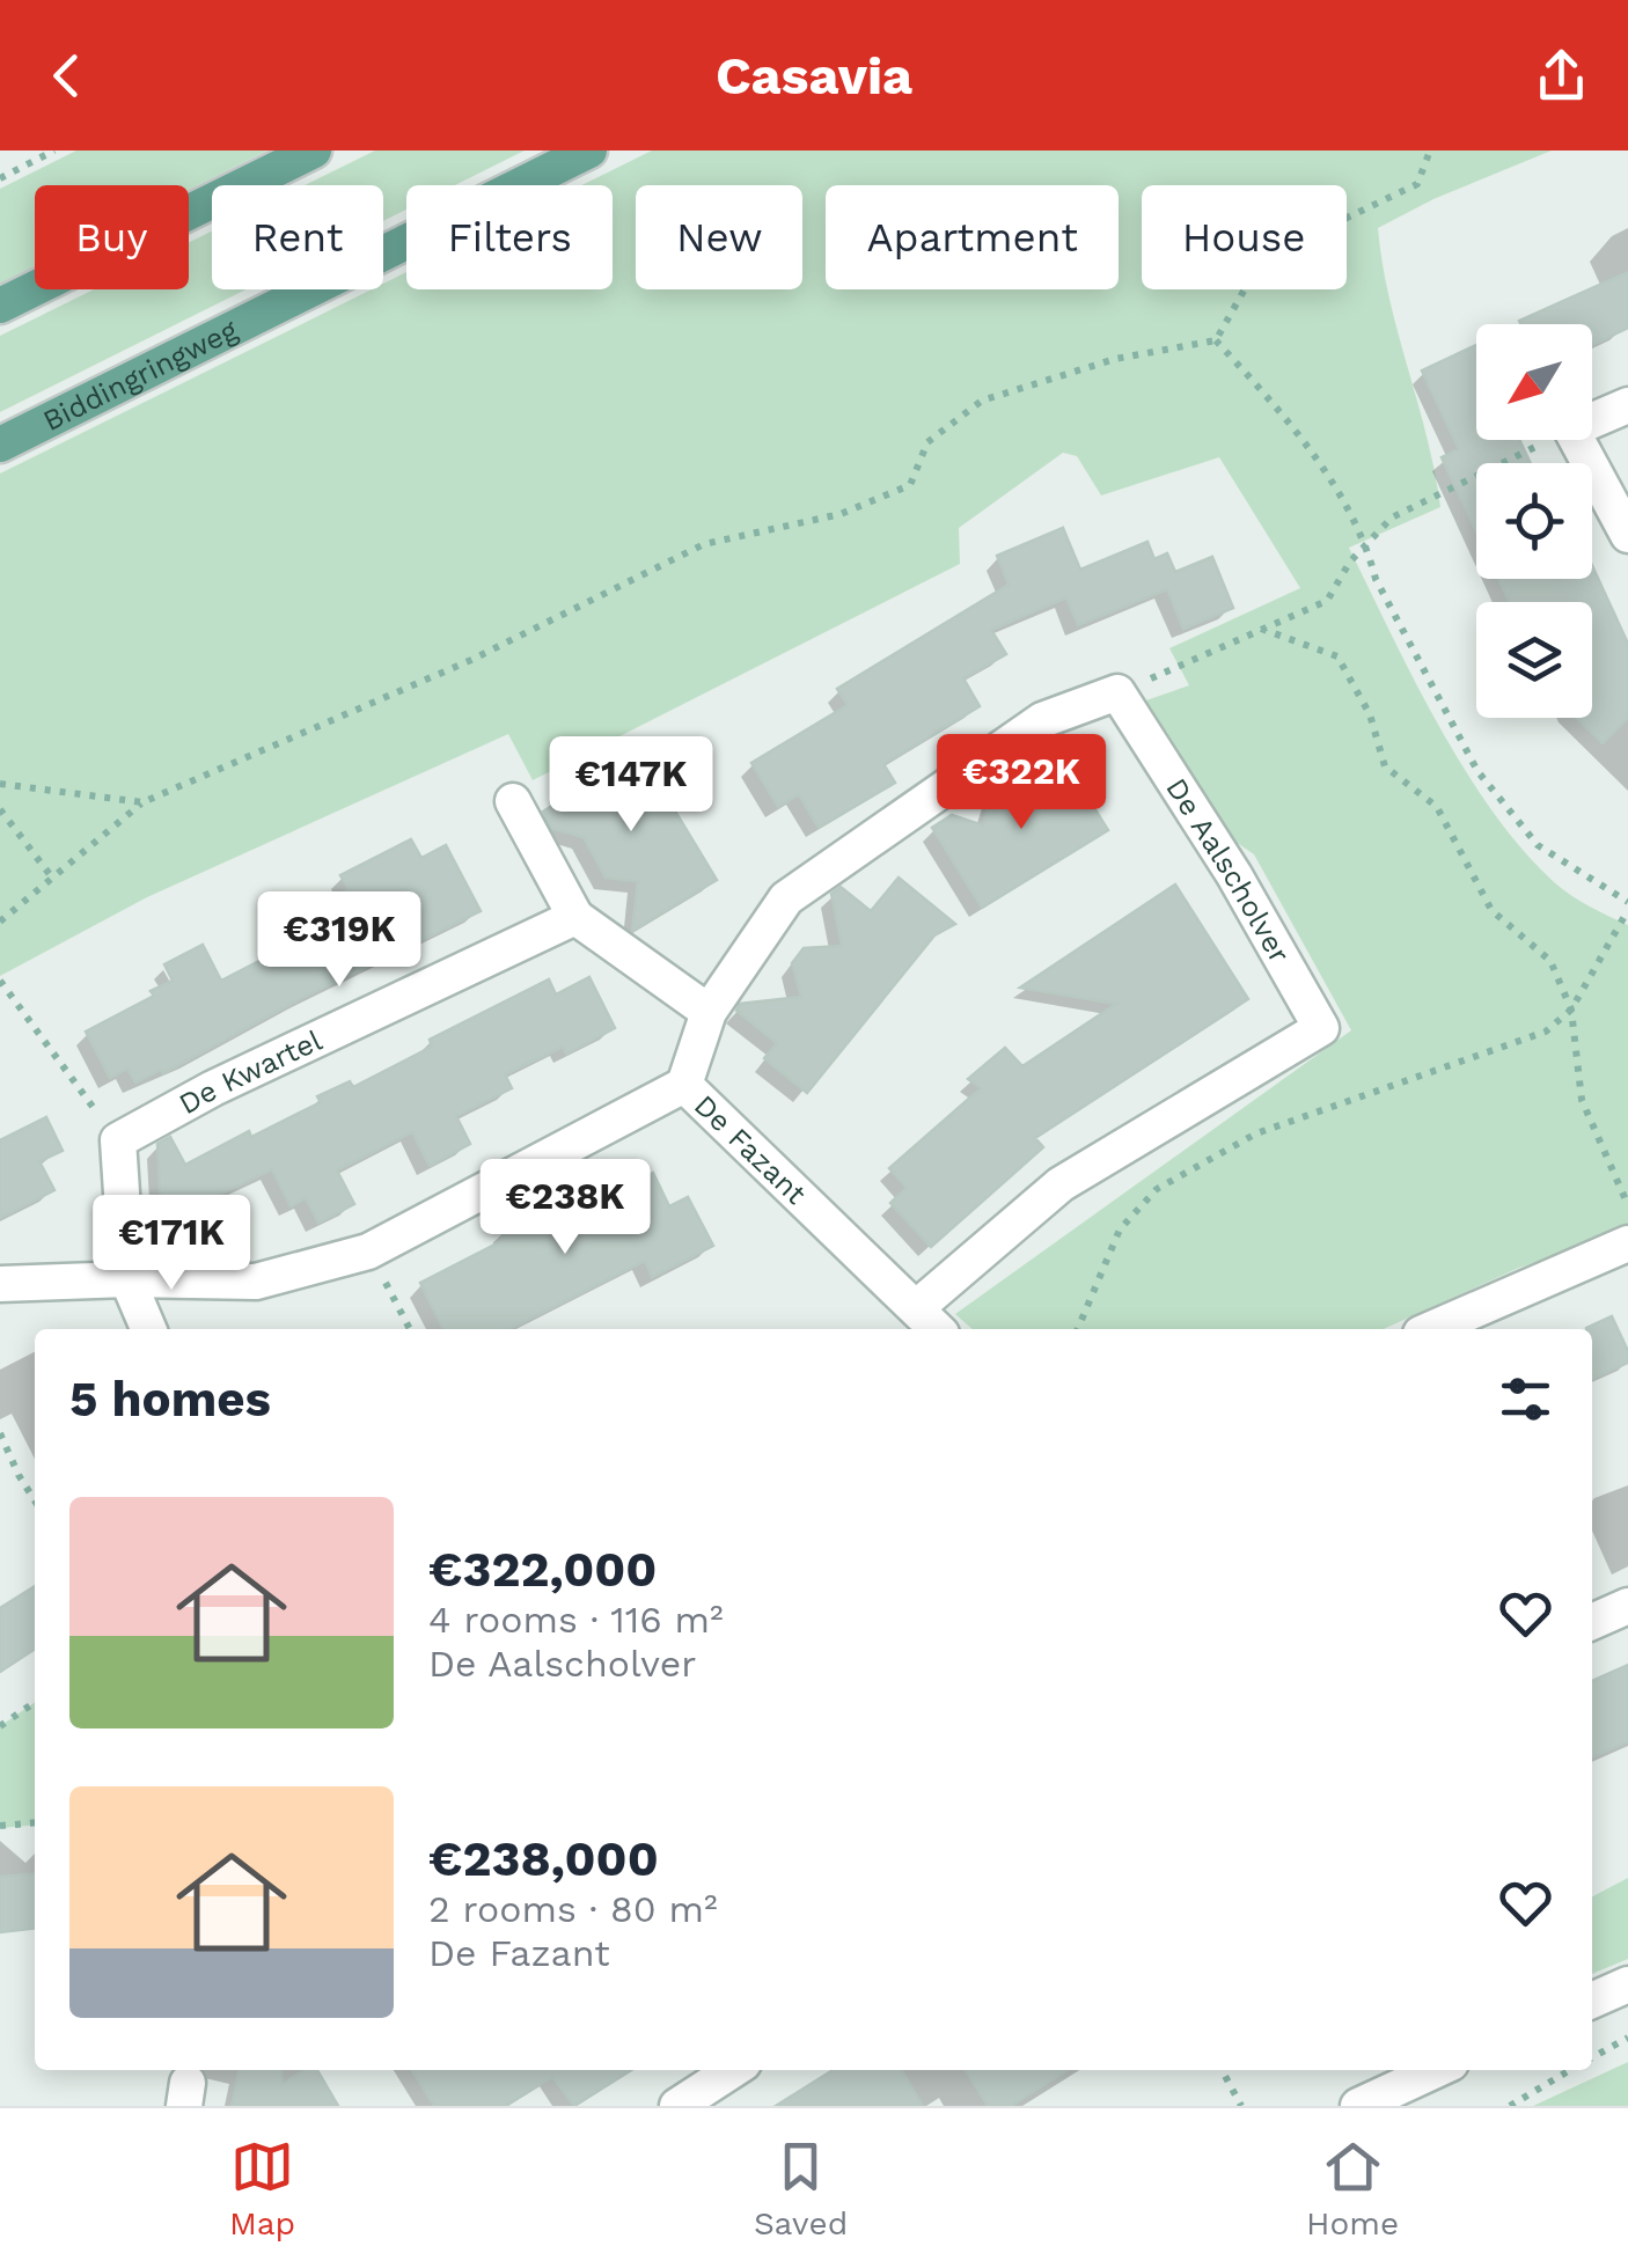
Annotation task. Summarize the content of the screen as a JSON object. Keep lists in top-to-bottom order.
{
  "streets": {
    "main road": ["Biddingringweg"],
    "street": ["De Aalscholver", "De Kwartel", "De Fazant"]
  },
  "crossings": [
    ["De Aalscholver", "De Fazant"]
  ],
  "north": "bottom left",
  "page": {
    "header": "Casavia",
    "chip": [
      "Buy",
      "Rent",
      "Filters",
      "New",
      "Apartment",
      "House"
    ],
    "price": [
      "€322K",
      "€147K",
      "€319K",
      "€238K",
      "€171K"
    ],
    "heading": "5 homes",
    "list": [
      {
        "name": "€322,000",
        "note": "4 rooms · 116 m² · De Aalscholver"
      },
      {
        "name": "€238,000",
        "note": "2 rooms · 80 m² · De Fazant"
      }
    ],
    "tabs": ["Map", "Saved", "Home"]
  }
}
